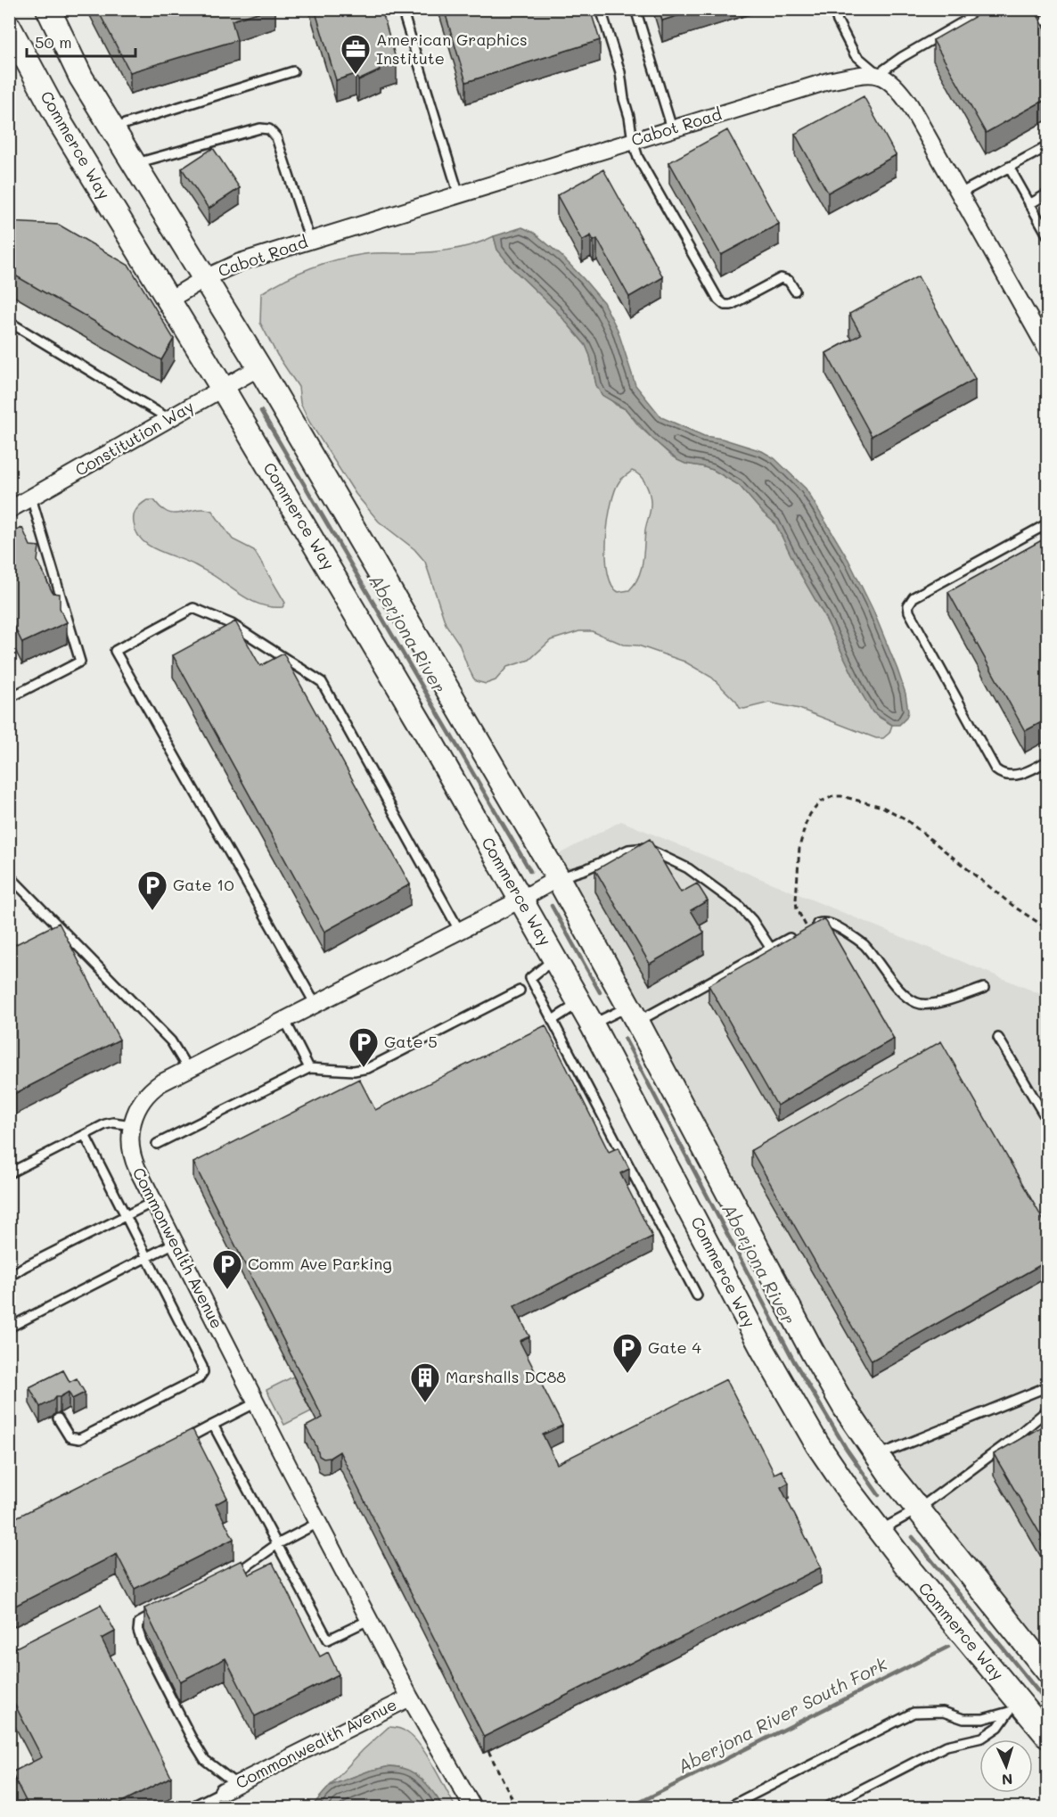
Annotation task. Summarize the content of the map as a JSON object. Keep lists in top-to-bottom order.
{
  "streets": {
    "street": [
      "Cabot Road",
      "Commerce Way",
      "Constitution Way",
      "Commonwealth Avenue"
    ]
  },
  "crossings": [
    ["Cabot Road", "Commerce Way"],
    ["Commerce Way", "Constitution Way"],
    ["Commerce Way", "Commonwealth Avenue"]
  ],
  "water": ["Aberjona River", "Aberjona River South Fork"],
  "places": {
    "office": ["American Graphics Institute"],
    "parking": [
      "Gate 10",
      "Gate 5",
      "Comm Ave Parking",
      "Gate 4"
    ],
    "building": ["Marshalls DC88"]
  },
  "scale_bar": "50 m",
  "north": "bottom"
}
